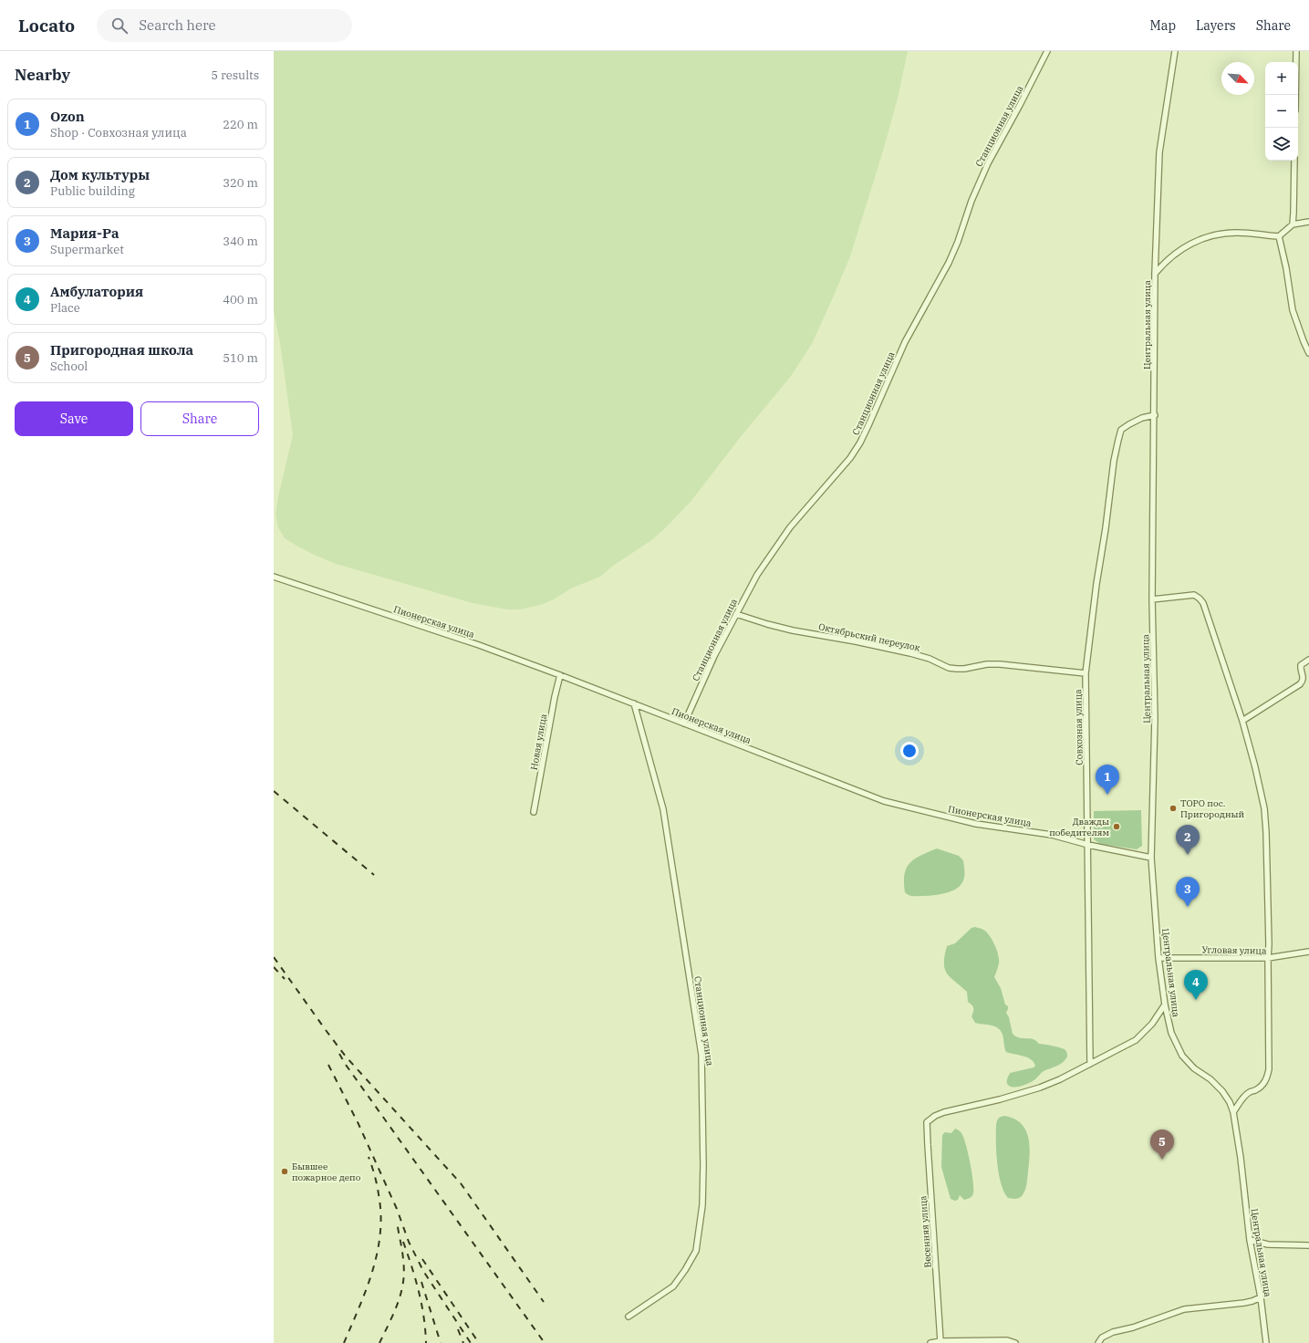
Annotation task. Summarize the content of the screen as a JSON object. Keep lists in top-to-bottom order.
{
  "streets": {
    "street": [
      "Станционная улица",
      "Центральная улица",
      "Пионерская улица",
      "Октябрьский переулок",
      "Совхозная улица",
      "Новая улица",
      "Угловая улица",
      "Весенняя улица"
    ]
  },
  "crossings": [
    ["Станционная улица", "Пионерская улица"],
    ["Станционная улица", "Октябрьский переулок"],
    ["Центральная улица", "Пионерская улица"],
    ["Центральная улица", "Совхозная улица"],
    ["Центральная улица", "Угловая улица"],
    ["Пионерская улица", "Совхозная улица"],
    ["Пионерская улица", "Новая улица"],
    ["Октябрьский переулок", "Совхозная улица"],
    ["Совхозная улица", "Весенняя улица"]
  ],
  "places": ["ТОРО пос. Пригородный", "Дважды победителям", "Бывшее пожарное депо"],
  "north": "bottom right",
  "page": {
    "header": "Locato",
    "search": "Search here",
    "nav": ["Map", "Layers", "Share"],
    "heading": ["Nearby", "5 results"],
    "map_buttons": ["+", "−"],
    "list": [
      {
        "mark": "1",
        "name": "Ozon",
        "note": "Shop · Совхозная улица",
        "value": "220 m"
      },
      {
        "mark": "2",
        "name": "Дом культуры",
        "note": "Public building",
        "value": "320 m"
      },
      {
        "mark": "3",
        "name": "Мария-Ра",
        "note": "Supermarket",
        "value": "340 m"
      },
      {
        "mark": "4",
        "name": "Амбулатория",
        "note": "Place",
        "value": "400 m"
      },
      {
        "mark": "5",
        "name": "Пригородная школа",
        "note": "School",
        "value": "510 m"
      }
    ],
    "buttons": ["Save", "Share"],
    "pins": [
      "1",
      "2",
      "3",
      "4",
      "5"
    ]
  }
}
